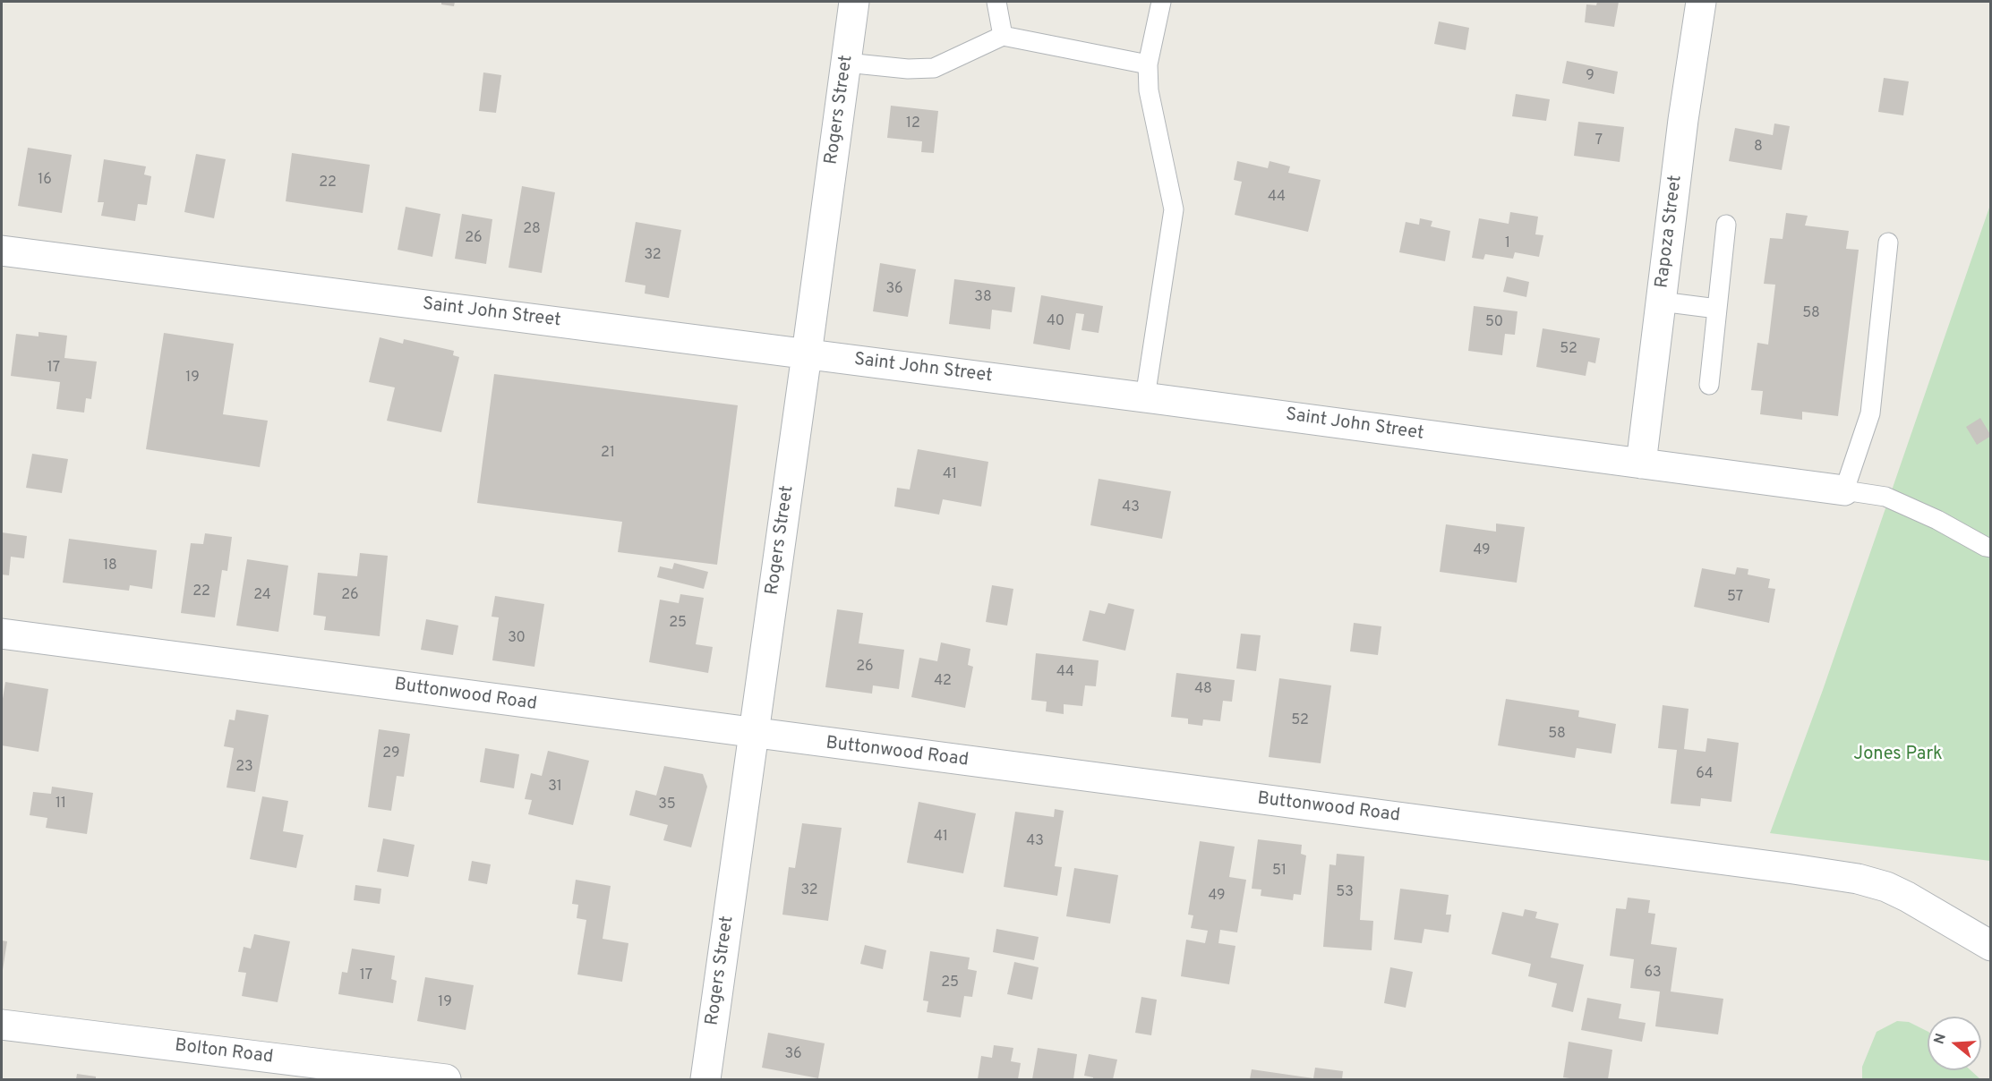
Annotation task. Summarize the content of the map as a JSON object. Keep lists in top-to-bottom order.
{
  "streets": {
    "street": [
      "Rogers Street",
      "Rapoza Street",
      "Saint John Street",
      "Buttonwood Road",
      "Bolton Road"
    ]
  },
  "crossings": [
    ["Rogers Street", "Saint John Street"],
    ["Rogers Street", "Buttonwood Road"],
    ["Rapoza Street", "Saint John Street"]
  ],
  "parks": ["Jones Park"],
  "house_numbers": [
    "9",
    "12",
    "7",
    "8",
    "16",
    "22",
    "44",
    "28",
    "26",
    "1",
    "32",
    "36",
    "38",
    "58",
    "40",
    "50",
    "52",
    "17",
    "19",
    "21",
    "41",
    "43",
    "49",
    "18",
    "22",
    "24",
    "26",
    "57",
    "25",
    "30",
    "26",
    "44",
    "42",
    "48",
    "52",
    "58",
    "29",
    "23",
    "64",
    "31",
    "11",
    "35",
    "41",
    "43",
    "51",
    "32",
    "53",
    "49",
    "63",
    "17",
    "25",
    "19",
    "36"
  ],
  "north": "left"
}
